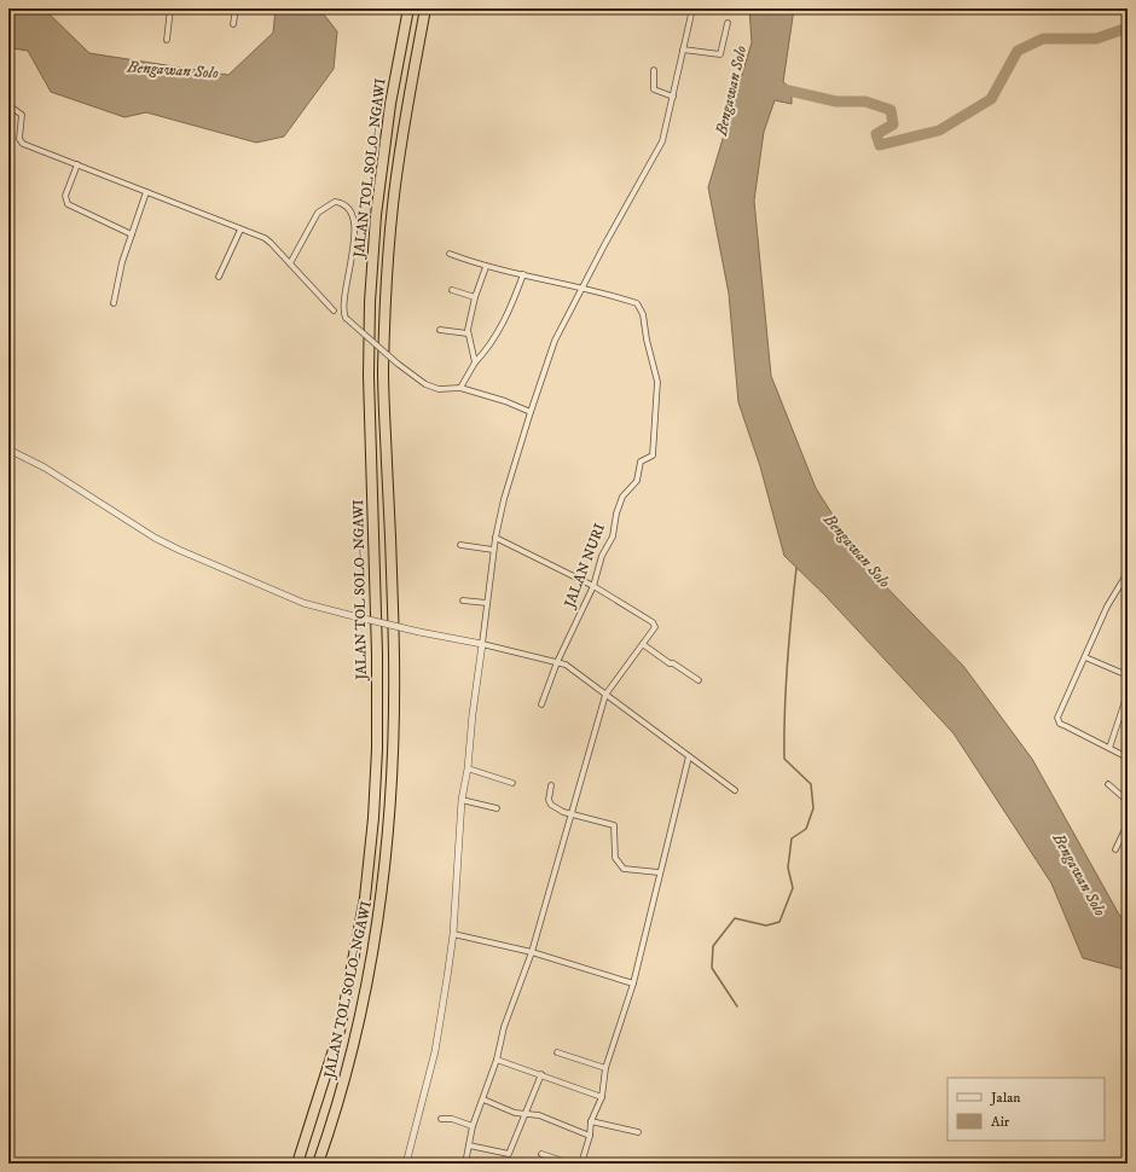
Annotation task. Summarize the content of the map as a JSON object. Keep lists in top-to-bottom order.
{
  "streets": {
    "highway": ["JALAN TOL SOLO–NGAWI"],
    "street": ["JALAN NURI"]
  },
  "water": ["Bengawan Solo"],
  "legend": ["Jalan", "Air"]
}
